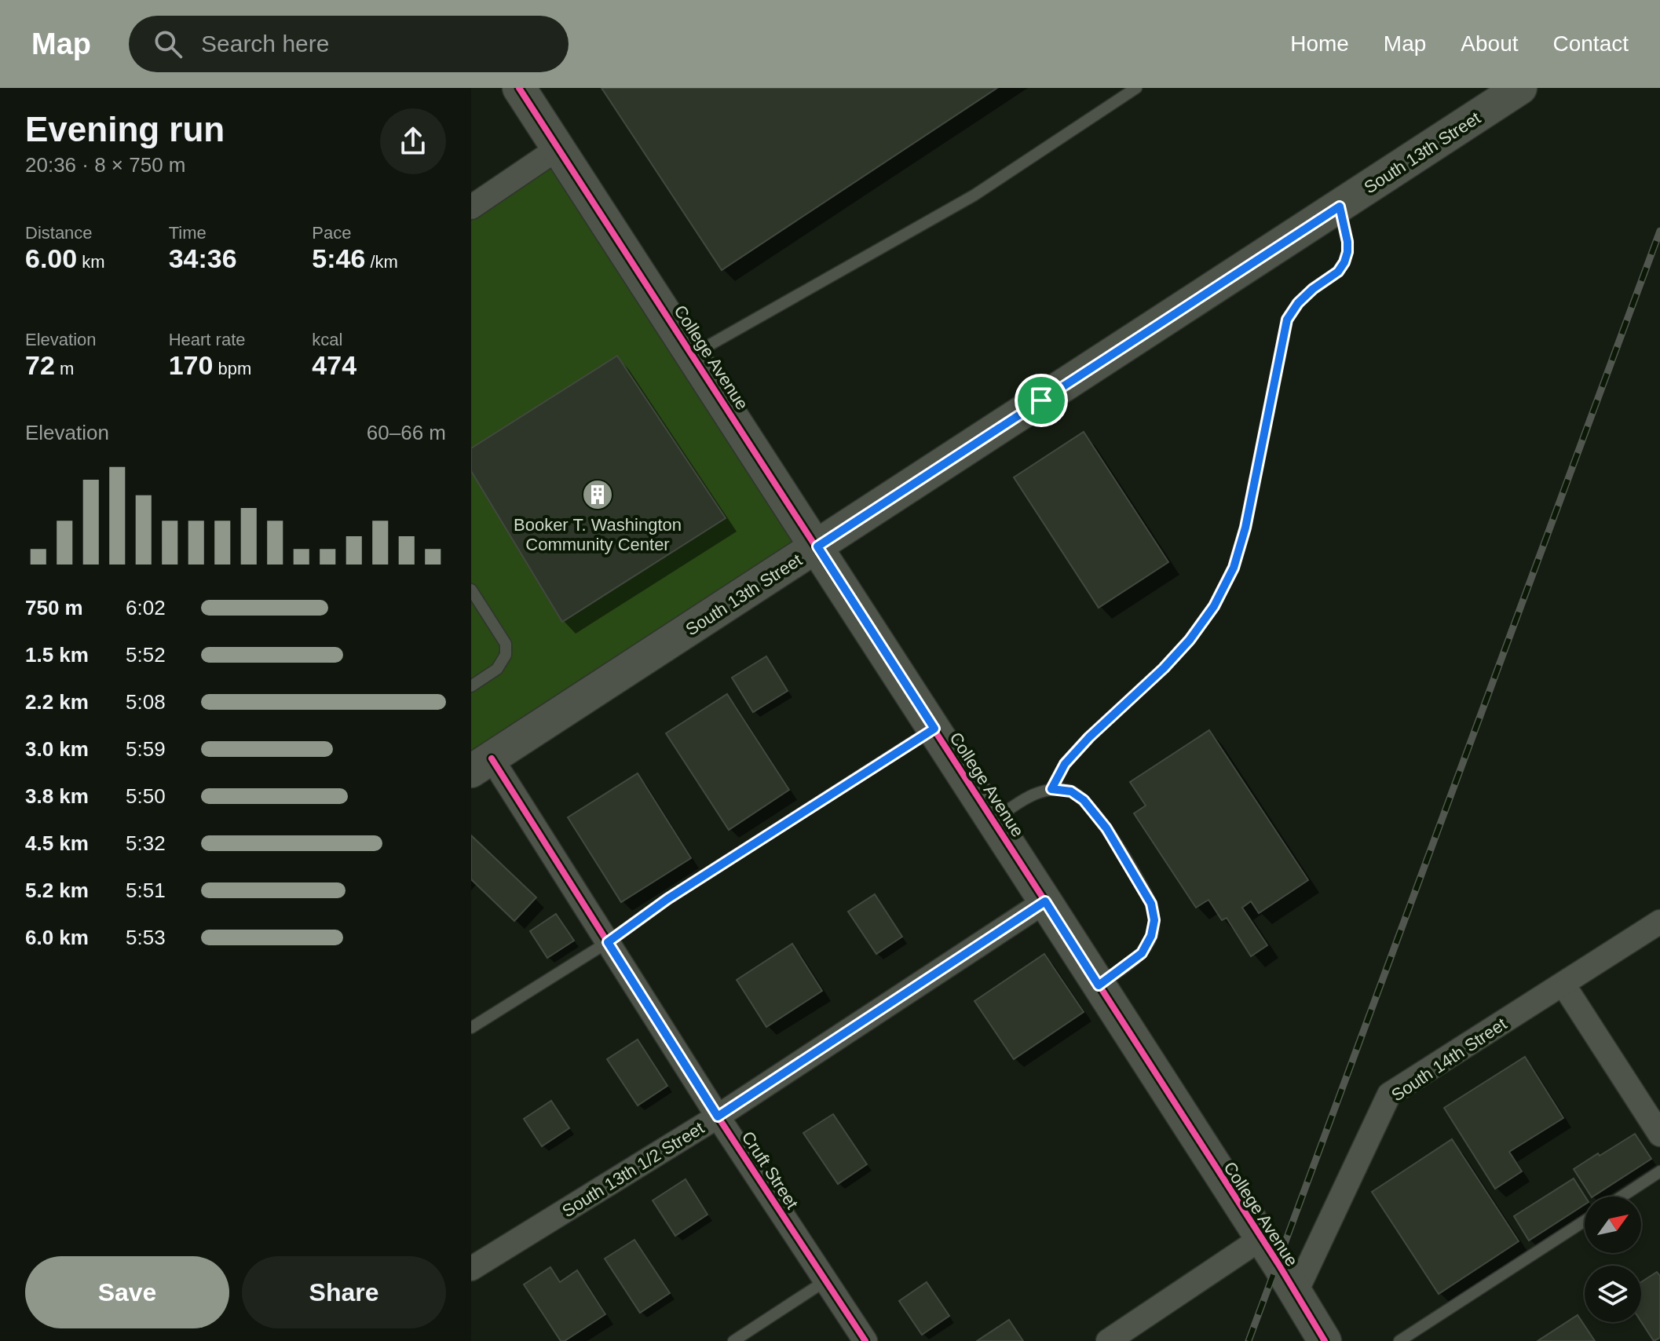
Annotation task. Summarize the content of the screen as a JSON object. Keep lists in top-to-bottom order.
{
  "streets": {
    "street": [
      "South 13th Street",
      "College Avenue",
      "South 14th Street",
      "South 13th 1/2 Street",
      "Cruft Street"
    ]
  },
  "crossings": [
    ["South 13th Street", "College Avenue"],
    ["South 13th Street", "Cruft Street"],
    ["College Avenue", "South 14th Street"],
    ["College Avenue", "South 13th 1/2 Street"],
    ["South 13th 1/2 Street", "Cruft Street"]
  ],
  "places": {
    "building": ["Booker T. Washington Community Center"]
  },
  "north": "top right",
  "page": {
    "header": "Map",
    "search": "Search here",
    "nav": [
      "Home",
      "Map",
      "About",
      "Contact"
    ],
    "heading": ["Evening run", "20:36 · 8 × 750 m"],
    "stats": [
      ["Distance", "6.00 km"],
      ["Time", "34:36"],
      ["Pace", "5:46 /km"],
      ["Elevation", "72 m"],
      ["Heart rate", "170 bpm"],
      ["kcal", "474"]
    ],
    "chart": ["Elevation", "60–66 m"],
    "list": [
      {
        "name": "750 m",
        "note": "6:02"
      },
      {
        "name": "1.5 km",
        "note": "5:52"
      },
      {
        "name": "2.2 km",
        "note": "5:08"
      },
      {
        "name": "3.0 km",
        "note": "5:59"
      },
      {
        "name": "3.8 km",
        "note": "5:50"
      },
      {
        "name": "4.5 km",
        "note": "5:32"
      },
      {
        "name": "5.2 km",
        "note": "5:51"
      },
      {
        "name": "6.0 km",
        "note": "5:53"
      }
    ],
    "buttons": ["Save", "Share"]
  }
}
